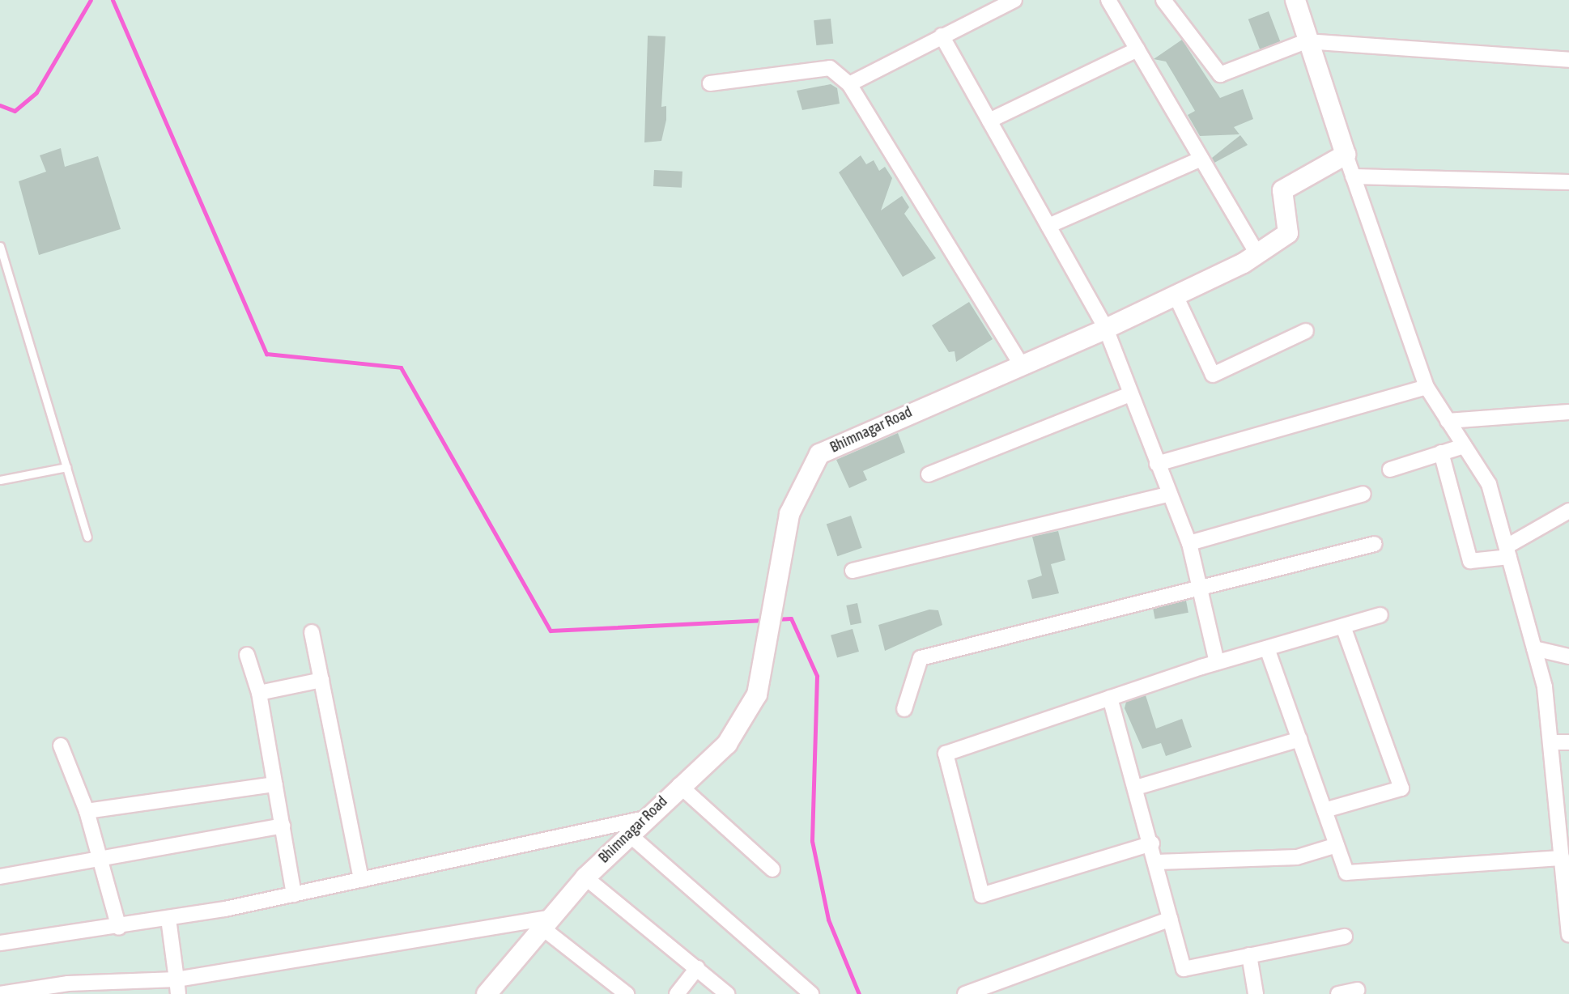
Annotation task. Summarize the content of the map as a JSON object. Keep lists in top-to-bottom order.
{
  "streets": {
    "street": ["Bhimnagar Road"]
  }
}
